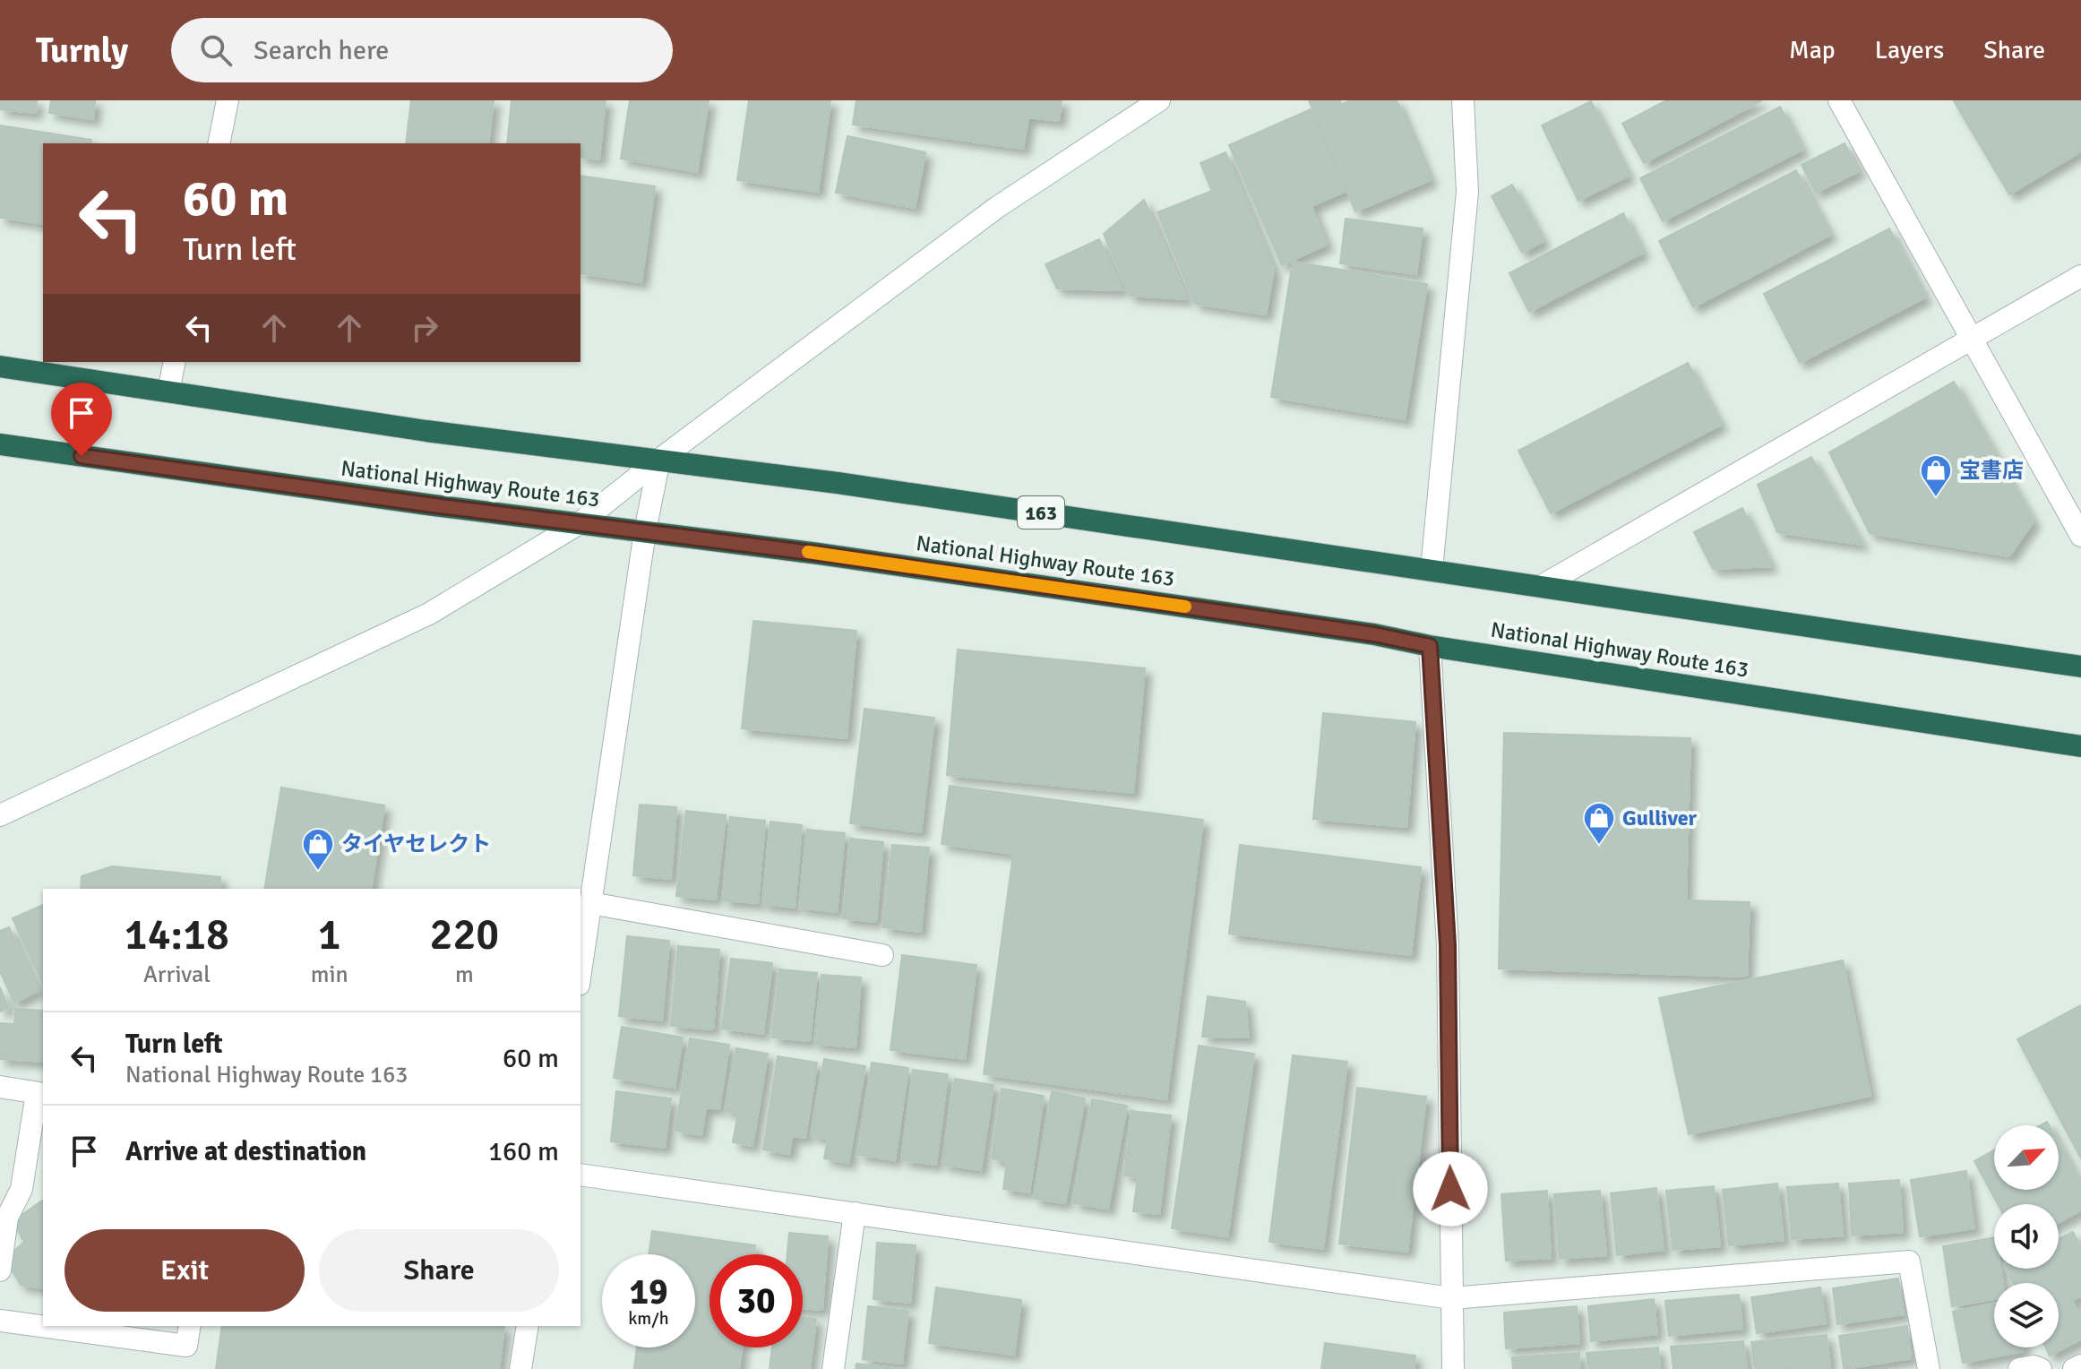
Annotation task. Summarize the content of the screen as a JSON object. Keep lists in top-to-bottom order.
{
  "streets": {
    "highway": ["National Highway Route 163", "163"]
  },
  "places": {
    "shop": ["宝書店", "Gulliver", "タイヤセレクト"]
  },
  "north": "top right",
  "page": {
    "header": "Turnly",
    "search": "Search here",
    "nav": ["Map", "Layers", "Share"],
    "turn": ["60 m", "Turn left"],
    "eta": [
      "14:18",
      "Arrival",
      "1",
      "min",
      "220",
      "m"
    ],
    "list": [
      {
        "name": "Turn left",
        "note": "National Highway Route 163",
        "value": "60 m"
      },
      {
        "name": "Arrive at destination",
        "value": "160 m"
      }
    ],
    "buttons": ["Exit", "Share"],
    "speed": "19 km/h",
    "limit": "30"
  }
}
